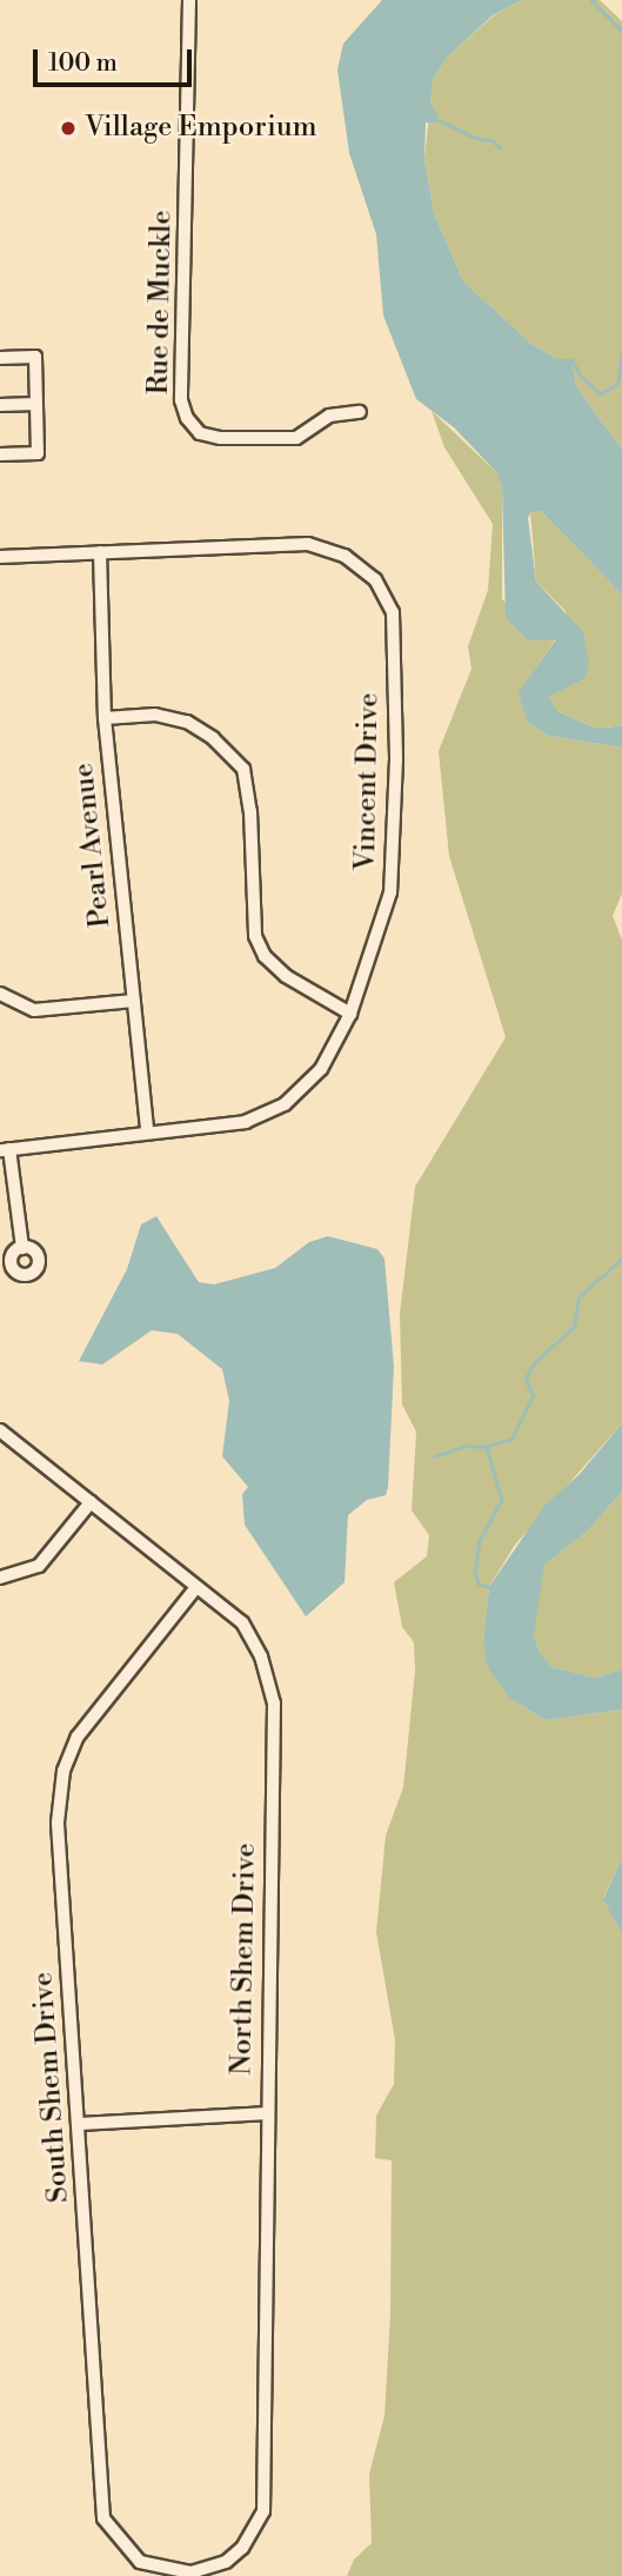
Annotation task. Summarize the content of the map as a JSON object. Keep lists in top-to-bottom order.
{
  "streets": {
    "street": [
      "Rue de Muckle",
      "Vincent Drive",
      "Pearl Avenue",
      "North Shem Drive",
      "South Shem Drive"
    ]
  },
  "crossings": [
    ["Vincent Drive", "Pearl Avenue"],
    ["North Shem Drive", "South Shem Drive"]
  ],
  "places": ["Village Emporium"],
  "scale_bar": "100 m"
}
